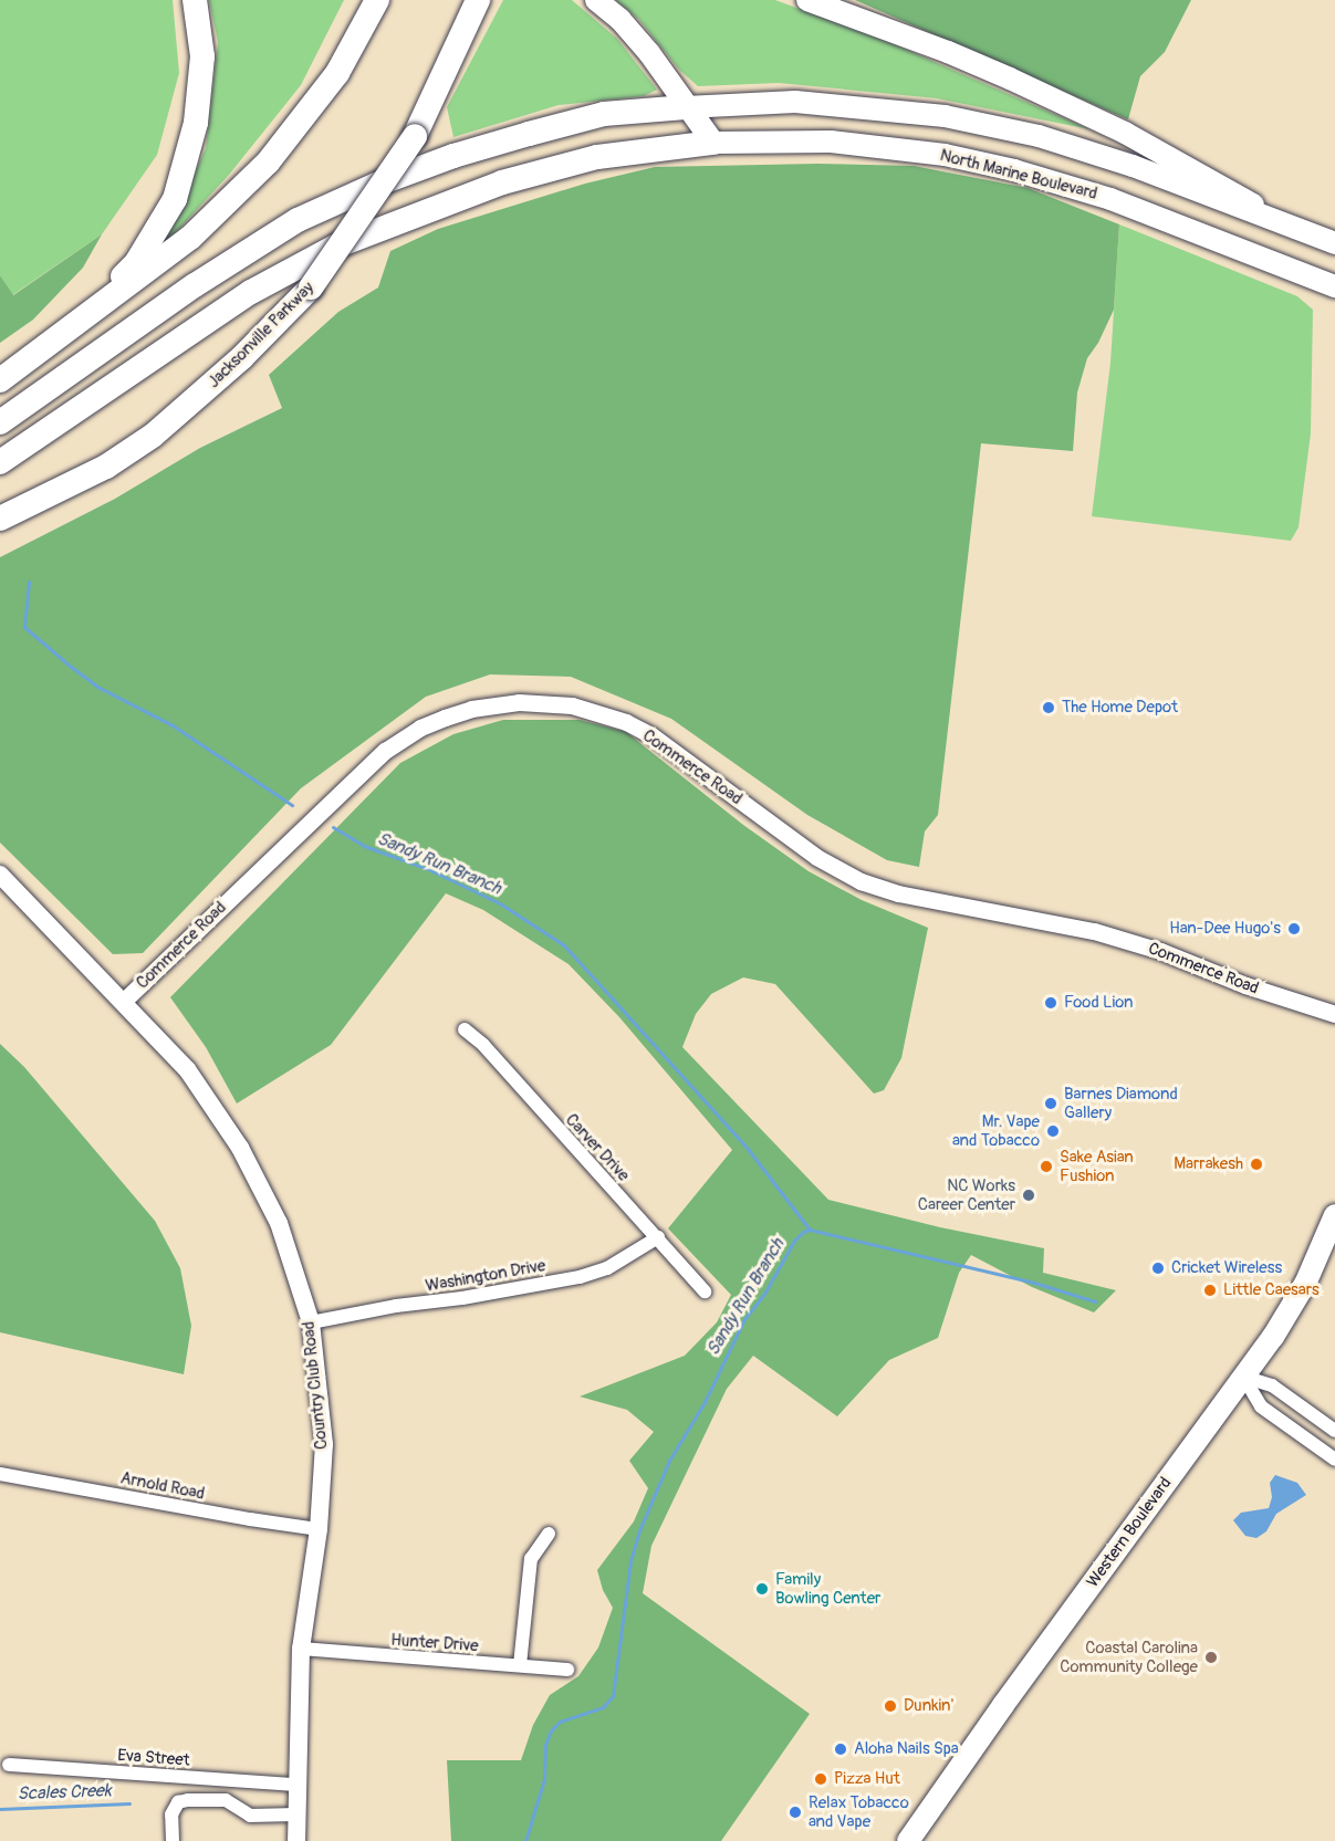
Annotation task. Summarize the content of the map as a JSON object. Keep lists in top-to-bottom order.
{
  "streets": {
    "highway": ["Jacksonville Parkway"],
    "main road": ["North Marine Boulevard", "Country Club Road", "Western Boulevard"],
    "street": [
      "Commerce Road",
      "Carver Drive",
      "Washington Drive",
      "Arnold Road",
      "Hunter Drive",
      "Eva Street"
    ]
  },
  "crossings": [
    ["Commerce Road", "Country Club Road"],
    ["Carver Drive", "Washington Drive"],
    ["Washington Drive", "Country Club Road"],
    ["Country Club Road", "Arnold Road"],
    ["Country Club Road", "Hunter Drive"],
    ["Country Club Road", "Eva Street"]
  ],
  "water": ["Sandy Run Branch", "Scales Creek"],
  "places": [
    "The Home Depot",
    "Han-Dee Hugo's",
    "Food Lion",
    "Barnes Diamond Gallery",
    "Mr. Vape and Tobacco",
    "Marrakesh",
    "Sake Asian Fushion",
    "NC Works Career Center",
    "Cricket Wireless",
    "Little Caesars",
    "Family Bowling Center",
    "Coastal Carolina Community College",
    "Dunkin'",
    "Aloha Nails Spa",
    "Pizza Hut",
    "Relax Tobacco and Vape"
  ]
}
